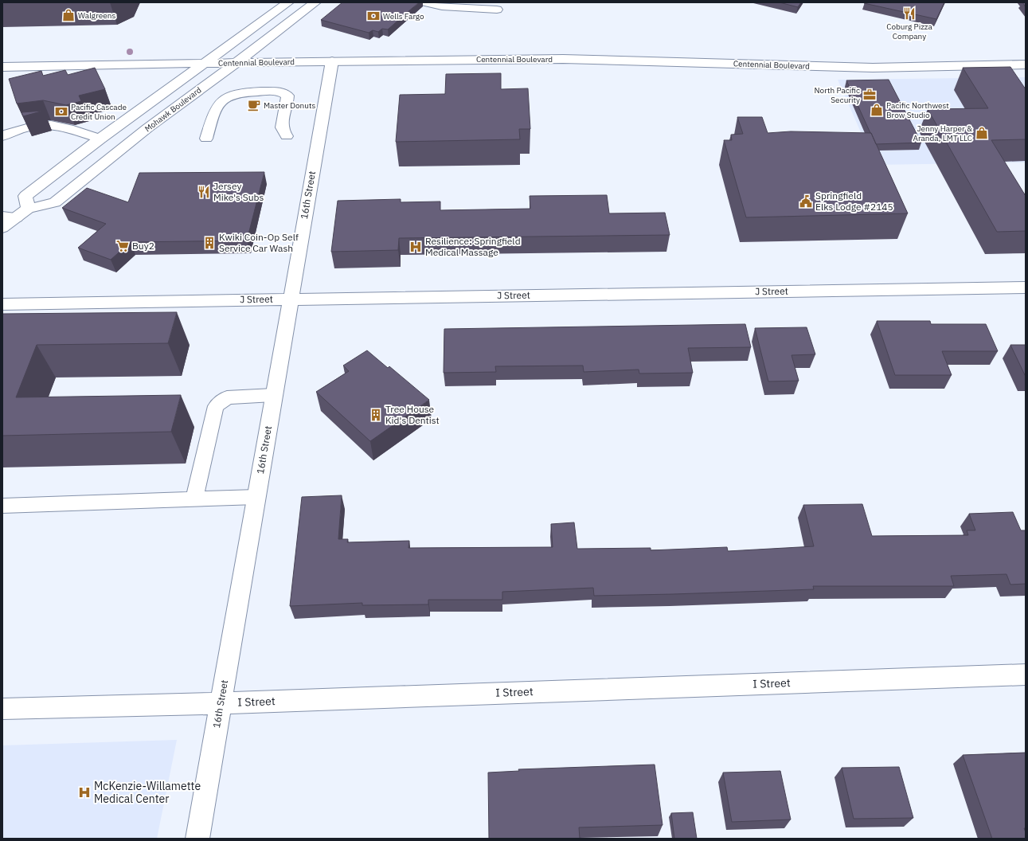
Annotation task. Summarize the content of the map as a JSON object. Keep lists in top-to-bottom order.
{
  "streets": {
    "street": [
      "Centennial Boulevard",
      "Mohawk Boulevard",
      "16th Street",
      "J Street",
      "I Street"
    ]
  },
  "crossings": [
    ["Centennial Boulevard", "Mohawk Boulevard"],
    ["Centennial Boulevard", "16th Street"],
    ["16th Street", "J Street"],
    ["16th Street", "I Street"]
  ],
  "places": {
    "restaurant": ["Coburg Pizza Company", "Jersey Mike's Subs"],
    "shop": ["Walgreens", "Pacific Northwest Brow Studio", "Jenny Harper & Aranda, LMT LLC"],
    "bank": ["Wells Fargo", "Pacific Cascade Credit Union"],
    "office": ["North Pacific Security"],
    "cafe": ["Master Donuts"],
    "public building": ["Springfield Elks Lodge #2145"],
    "building": ["Kwiki Coin-Op Self Service Car Wash", "Tree House Kid's Dentist"],
    "supermarket": ["Buy2"],
    "hospital": ["Resilience: Springfield Medical Massage", "McKenzie-Willamette Medical Center"]
  }
}
